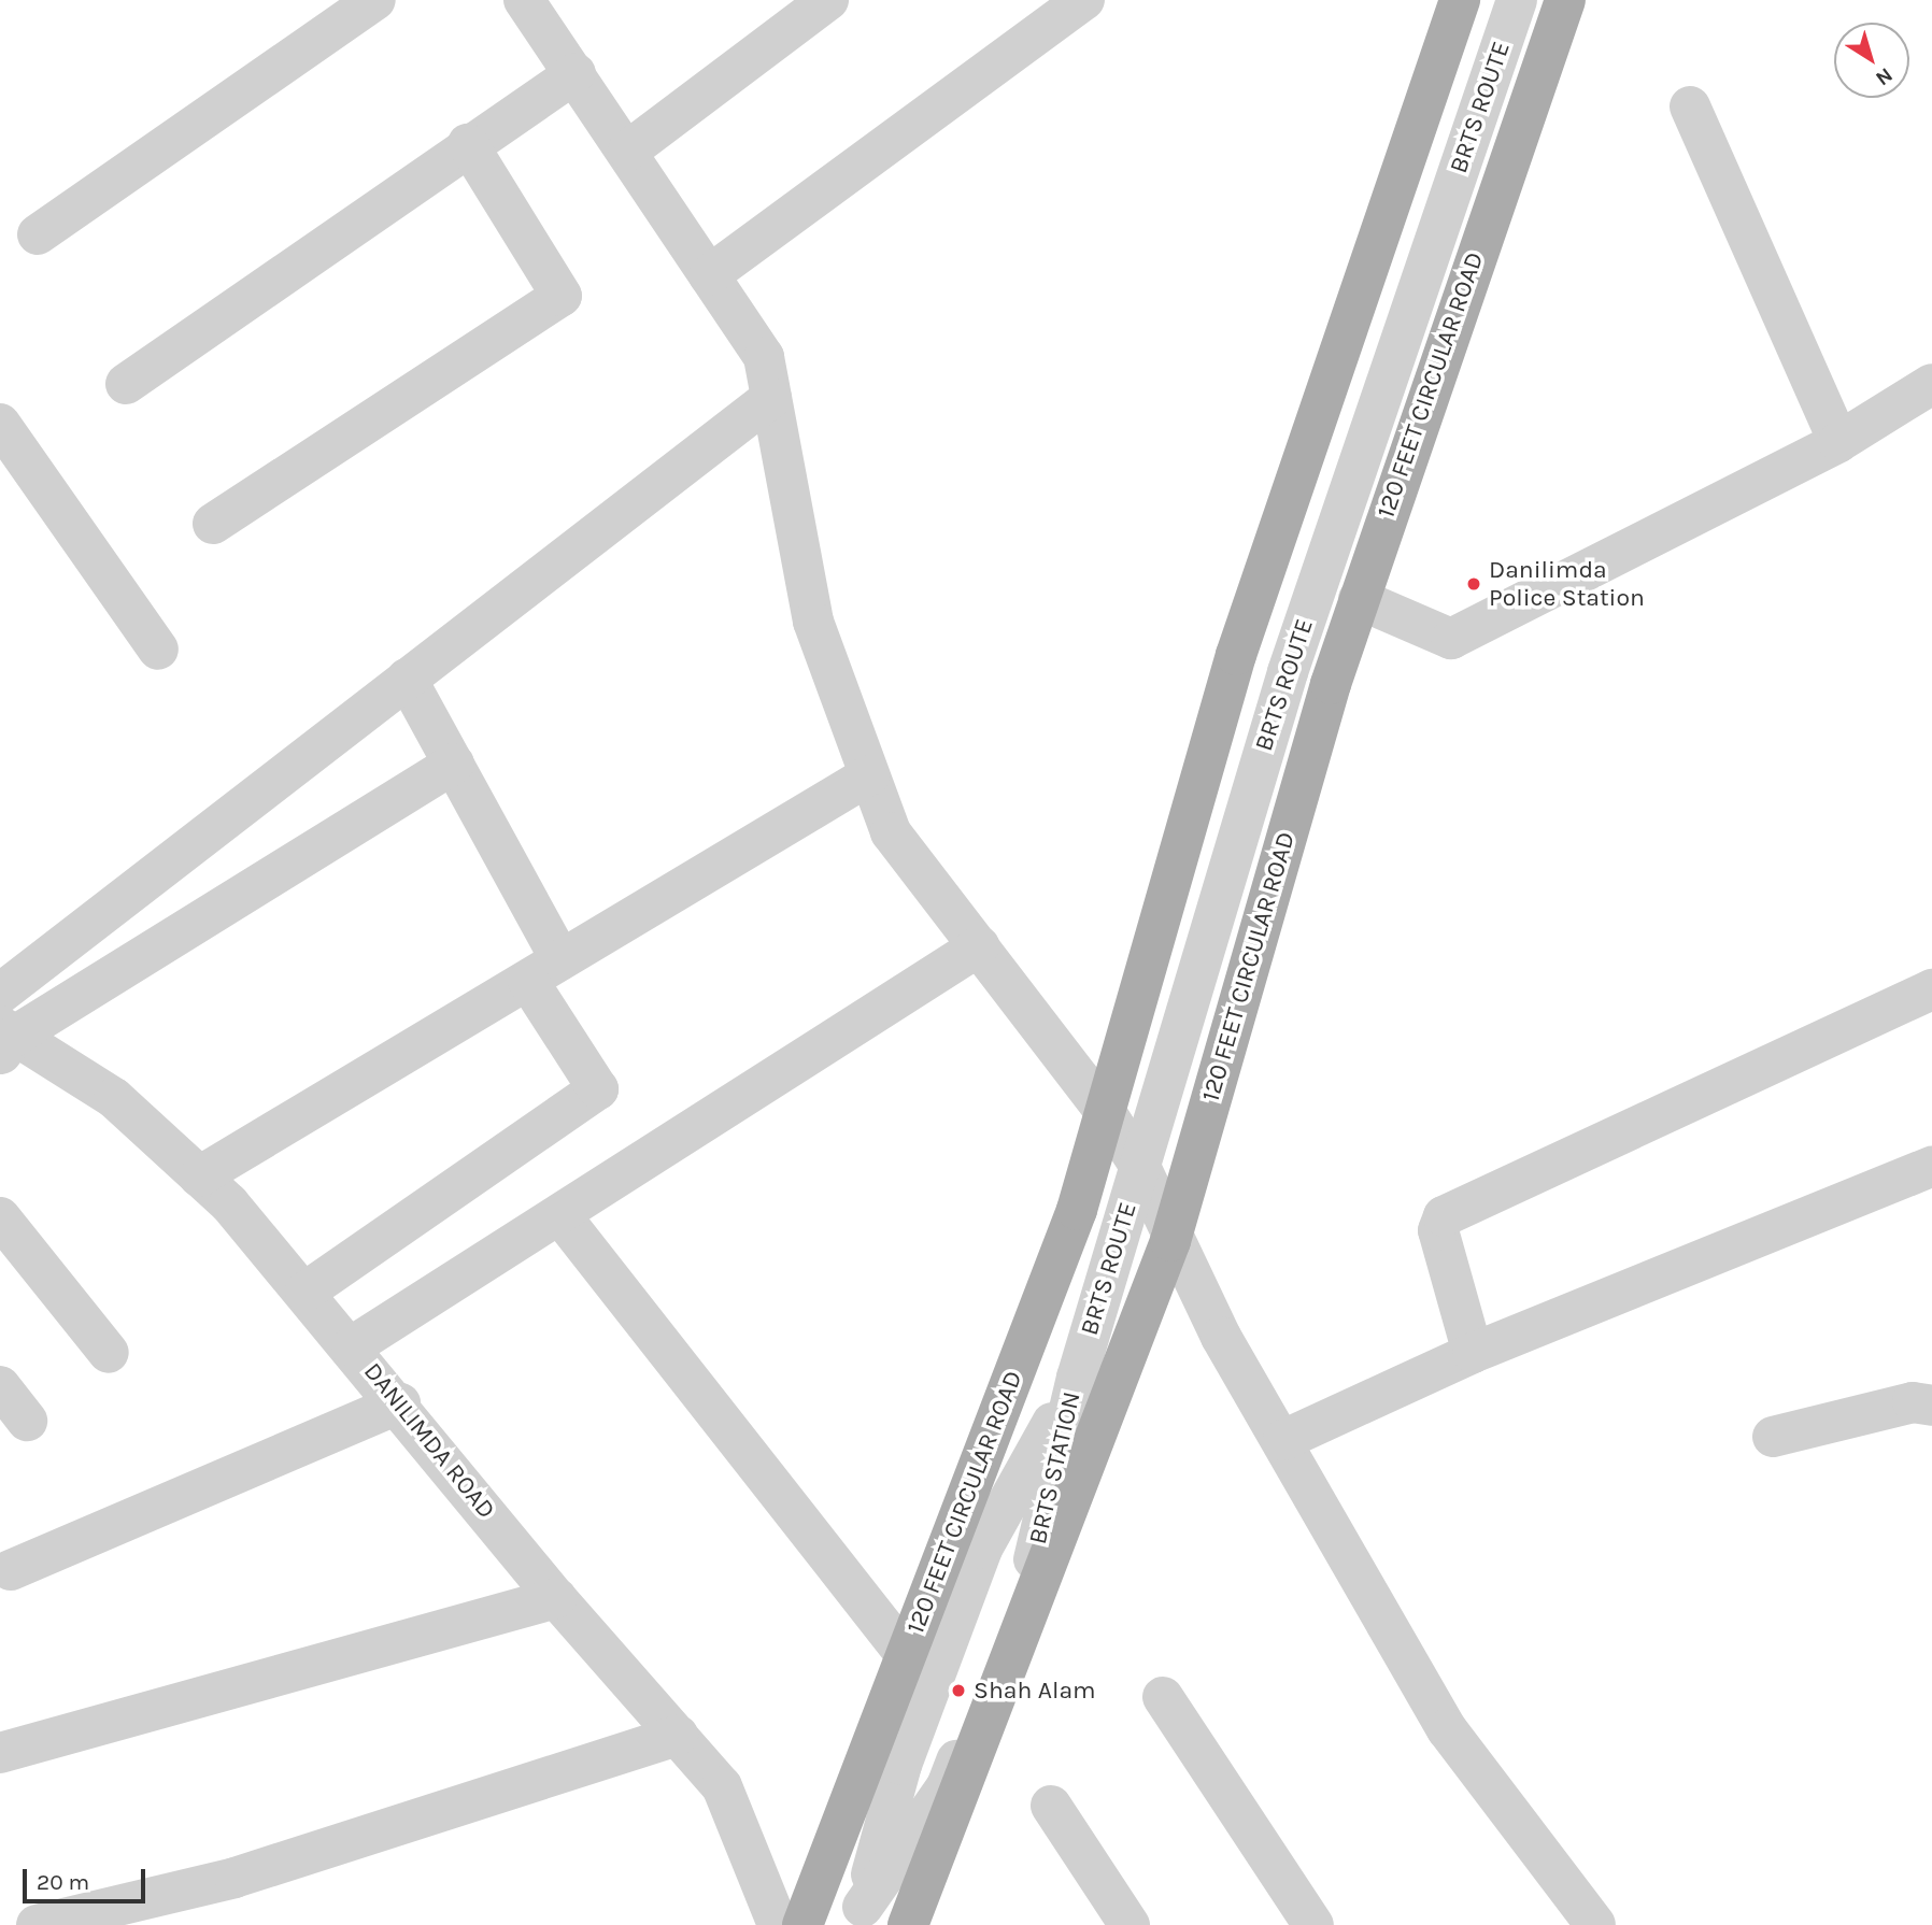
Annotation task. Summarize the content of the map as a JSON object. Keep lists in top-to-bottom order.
{
  "streets": {
    "main road": ["120 FEET CIRCULAR ROAD"],
    "street": ["BRTS ROUTE", "DANILIMDA ROAD", "BRTS STATION"]
  },
  "crossings": [
    ["BRTS ROUTE", "BRTS STATION"]
  ],
  "places": ["Danilimda Police Station", "Shah Alam"],
  "scale_bar": "20 m",
  "north": "bottom right"
}
